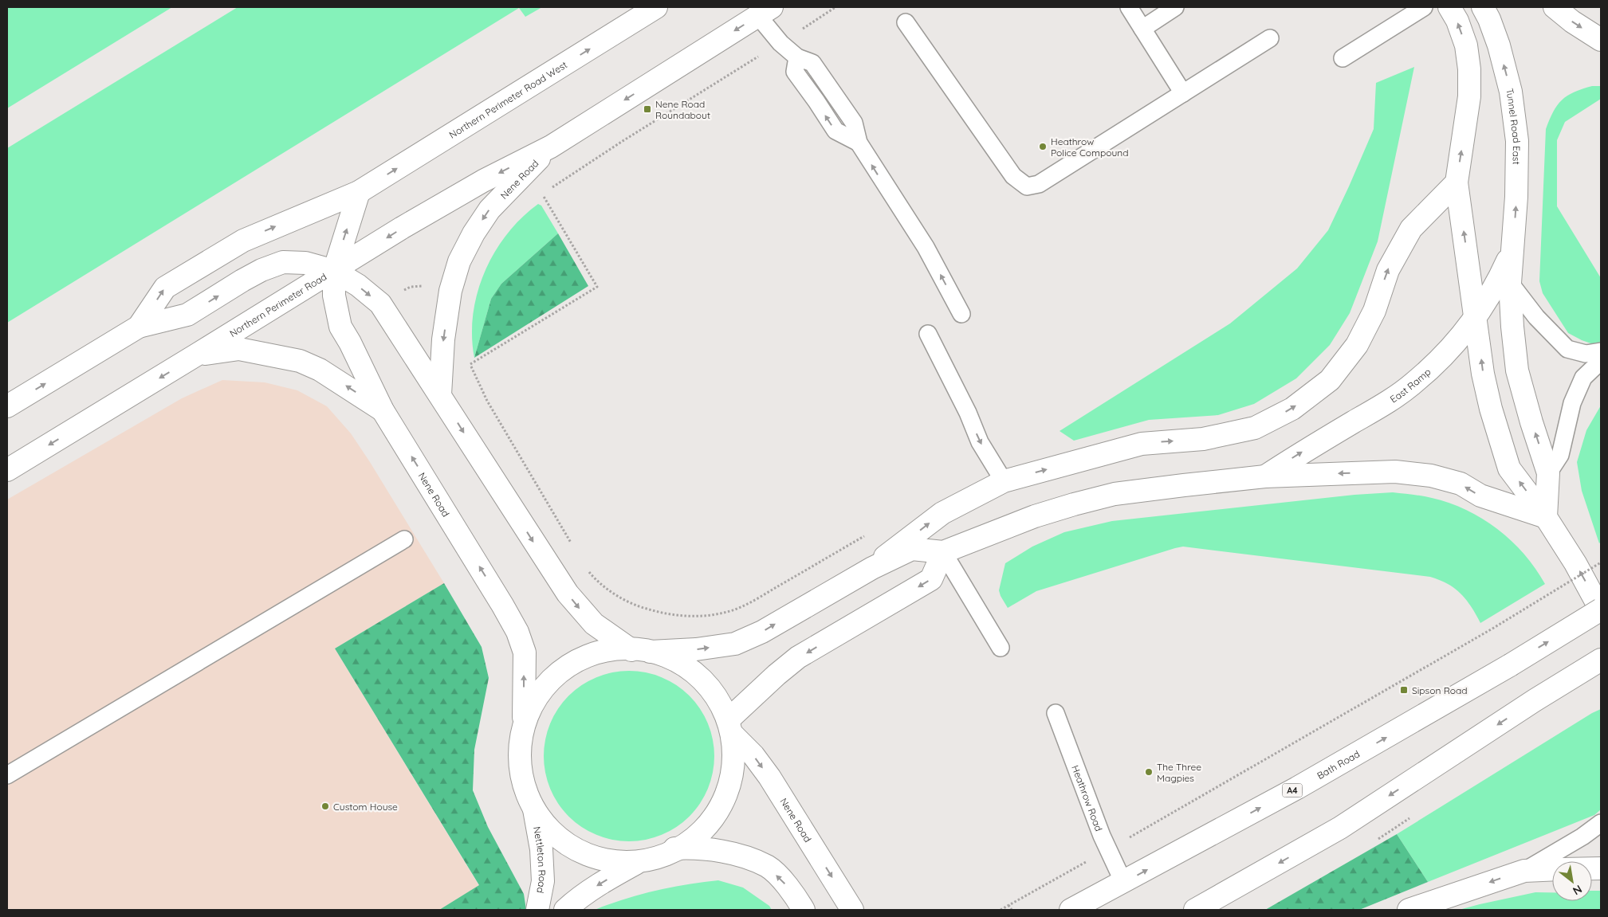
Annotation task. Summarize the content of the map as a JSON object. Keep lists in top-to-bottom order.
{
  "streets": {
    "main road": [
      "Northern Perimeter Road West",
      "Tunnel Road East",
      "Nene Road",
      "Northern Perimeter Road",
      "East Ramp",
      "Bath Road",
      "A4",
      "Nettleton Road"
    ],
    "lane": ["Heathrow Road"]
  },
  "crossings": [
    ["Northern Perimeter Road West", "Nene Road"],
    ["Tunnel Road East", "East Ramp"],
    ["Nene Road", "Northern Perimeter Road"],
    ["Bath Road", "Heathrow Road"]
  ],
  "places": {
    "transit": ["Nene Road Roundabout", "Sipson Road"],
    "other": ["Heathrow Police Compound", "The Three Magpies", "Custom House"]
  },
  "north": "bottom right"
}
